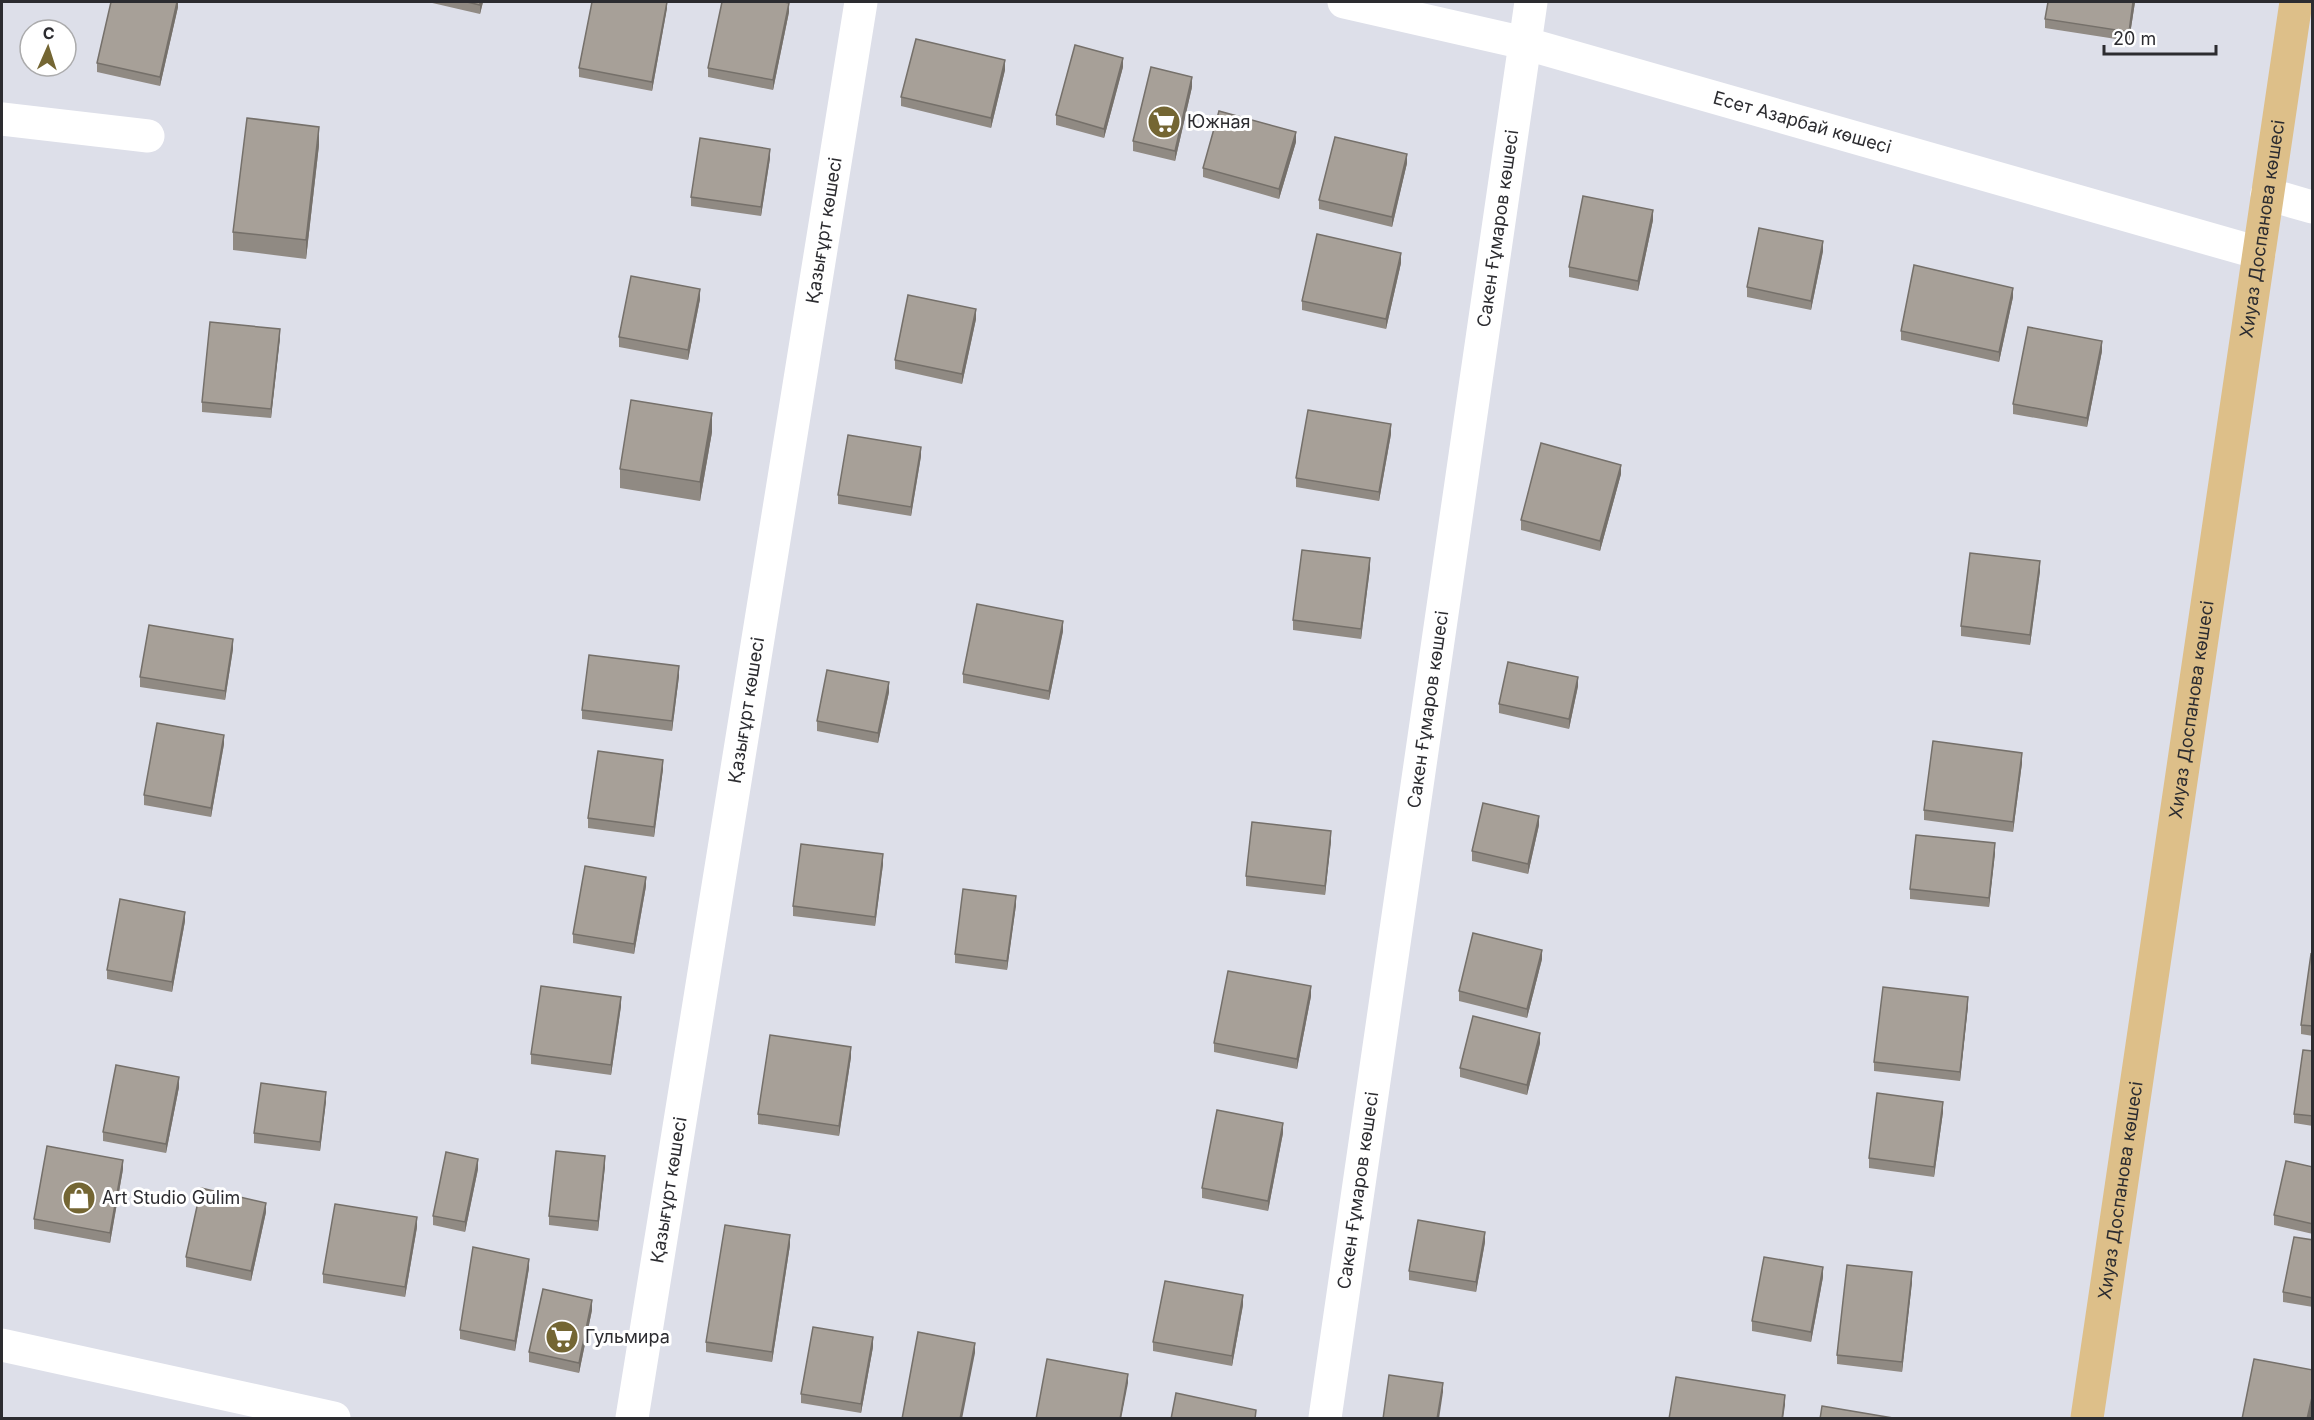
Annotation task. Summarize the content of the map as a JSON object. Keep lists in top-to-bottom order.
{
  "streets": {
    "main road": ["Хиуаз Доспанова көшесі"],
    "street": ["Есет Азарбай көшесі", "Сакен Ғұмаров көшесі", "Қазығұрт көшесі"]
  },
  "crossings": [
    ["Есет Азарбай көшесі", "Сакен Ғұмаров көшесі"],
    ["Есет Азарбай көшесі", "Хиуаз Доспанова көшесі"]
  ],
  "places": {
    "supermarket": ["Южная", "Гульмира"],
    "shop": ["Art Studio Gulim"]
  },
  "scale_bar": "20 m",
  "north": "top"
}
